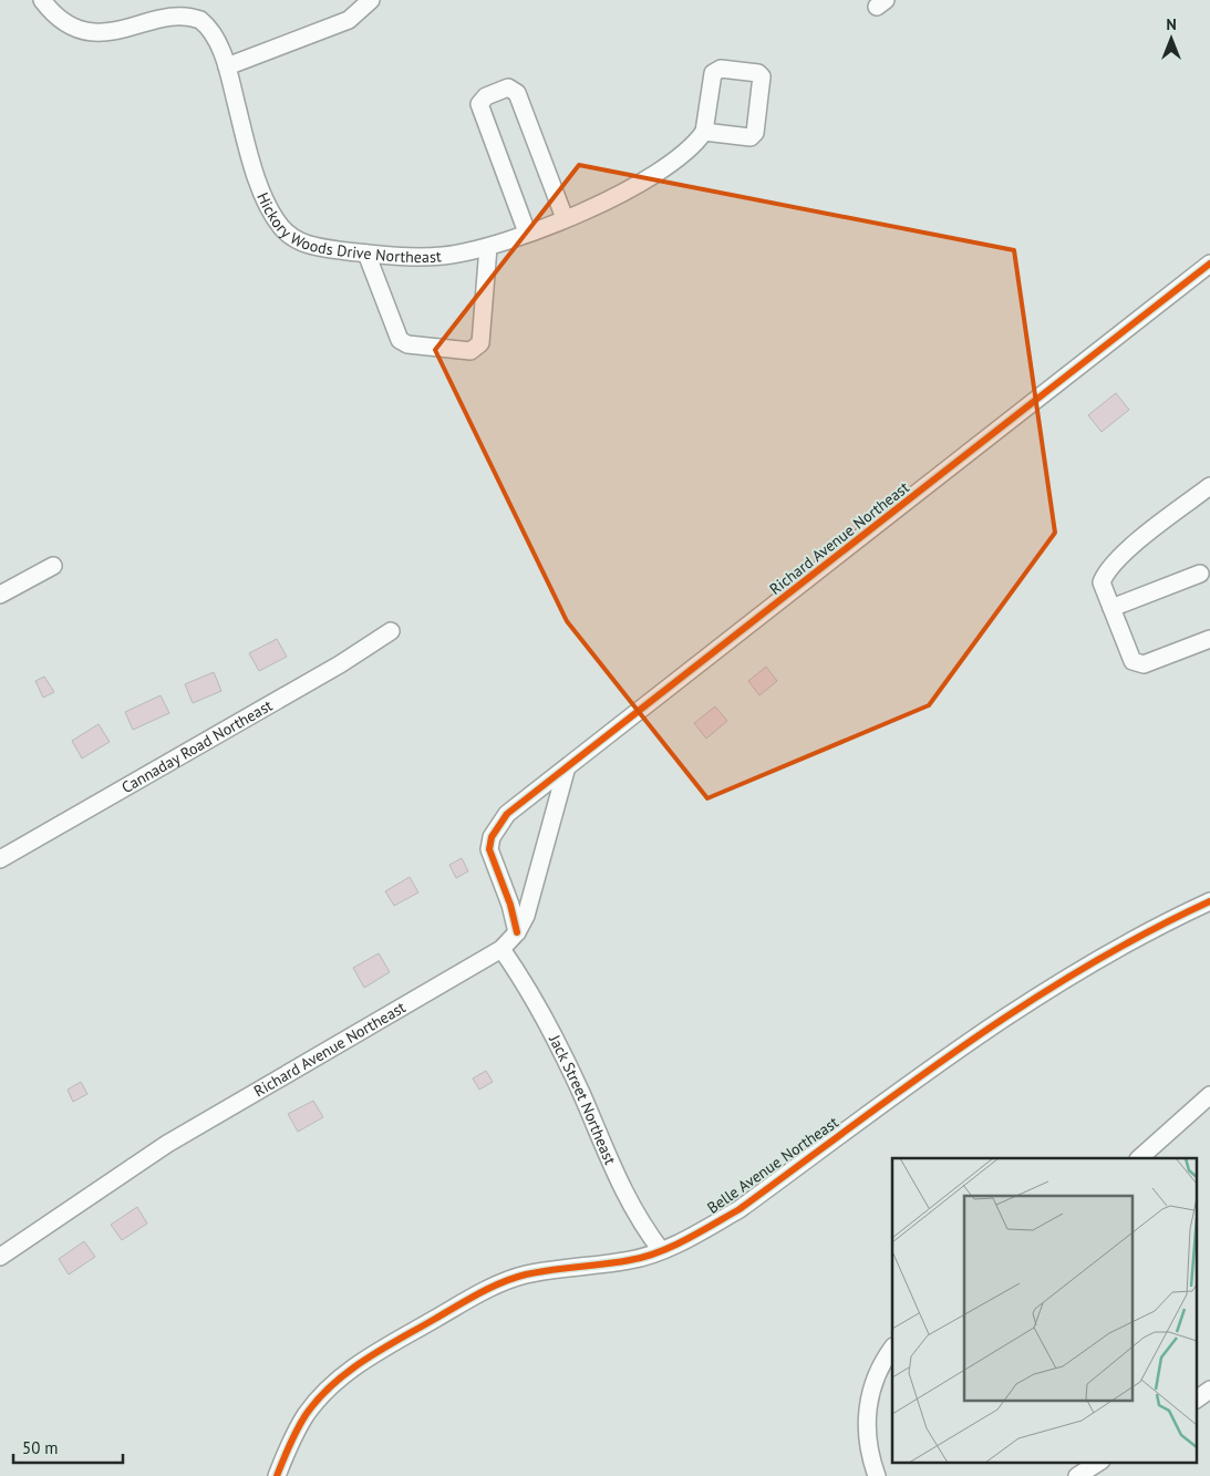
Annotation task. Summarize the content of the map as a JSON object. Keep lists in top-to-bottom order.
{
  "streets": {
    "street": [
      "Hickory Woods Drive Northeast",
      "Richard Avenue Northeast",
      "Cannaday Road Northeast",
      "Jack Street Northeast",
      "Belle Avenue Northeast"
    ]
  },
  "crossings": [
    ["Richard Avenue Northeast", "Jack Street Northeast"],
    ["Jack Street Northeast", "Belle Avenue Northeast"]
  ],
  "scale_bar": "50 m",
  "north": "top"
}
